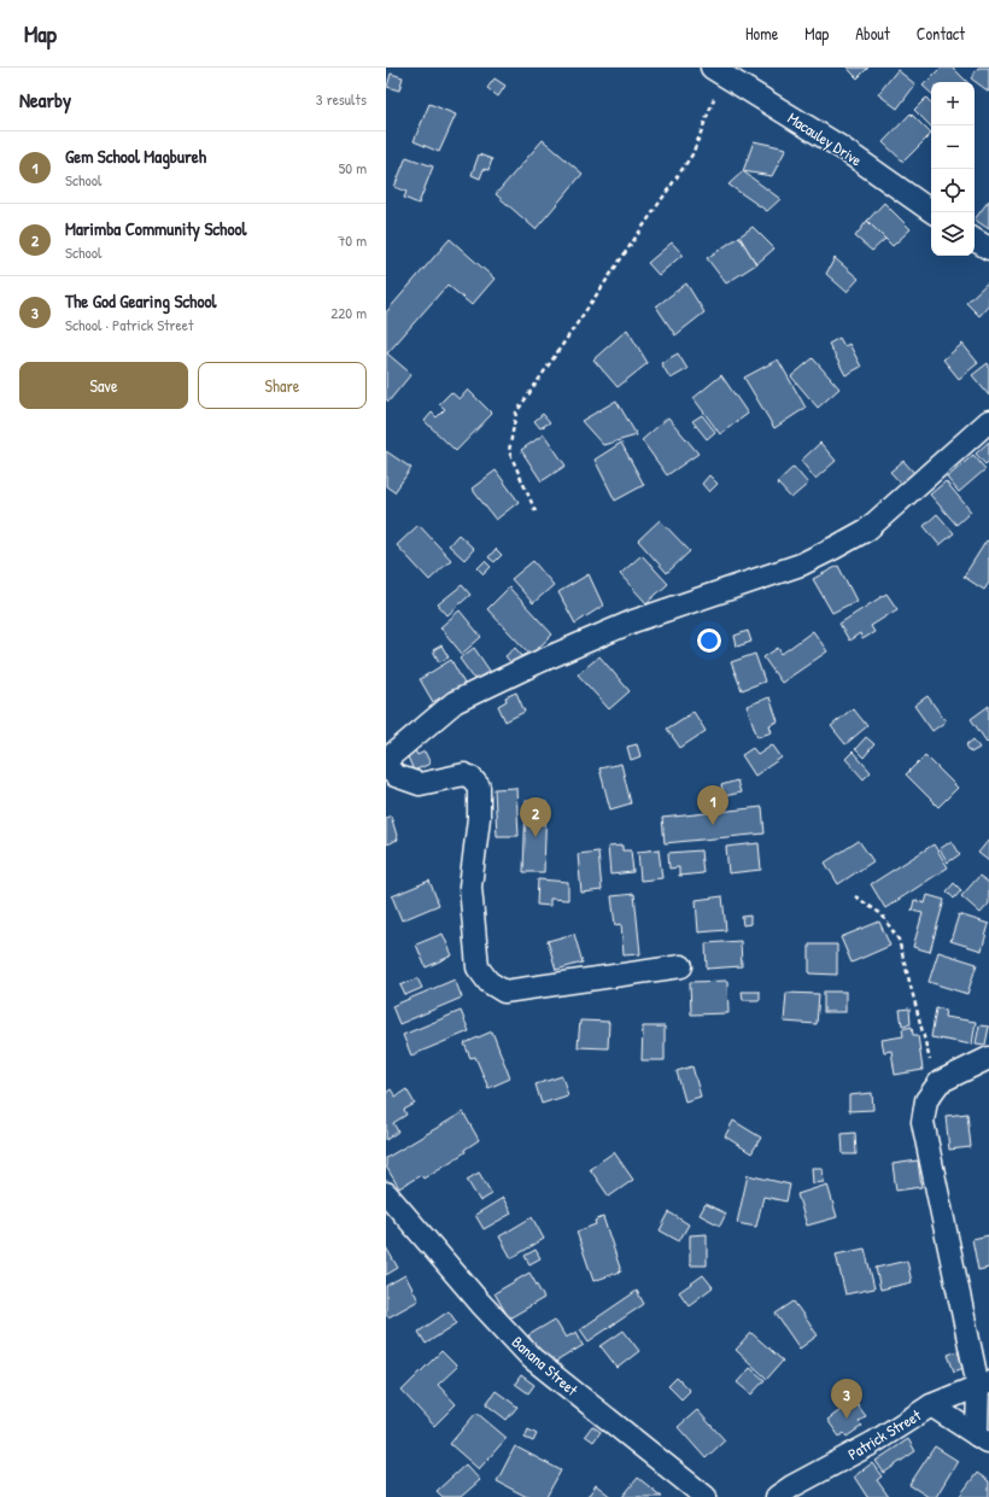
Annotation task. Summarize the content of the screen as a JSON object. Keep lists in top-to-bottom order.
{
  "streets": {
    "street": ["Macauley Drive", "Banana Street", "Patrick Street"]
  },
  "page": {
    "header": "Map",
    "nav": [
      "Home",
      "Map",
      "About",
      "Contact"
    ],
    "heading": ["Nearby", "3 results"],
    "map_buttons": ["+", "−"],
    "list": [
      {
        "mark": "1",
        "name": "Gem School Magbureh",
        "note": "School",
        "value": "50 m"
      },
      {
        "mark": "2",
        "name": "Marimba Community School",
        "note": "School",
        "value": "70 m"
      },
      {
        "mark": "3",
        "name": "The God Gearing School",
        "note": "School · Patrick Street",
        "value": "220 m"
      }
    ],
    "buttons": ["Save", "Share"],
    "pins": ["1", "2", "3"]
  }
}
